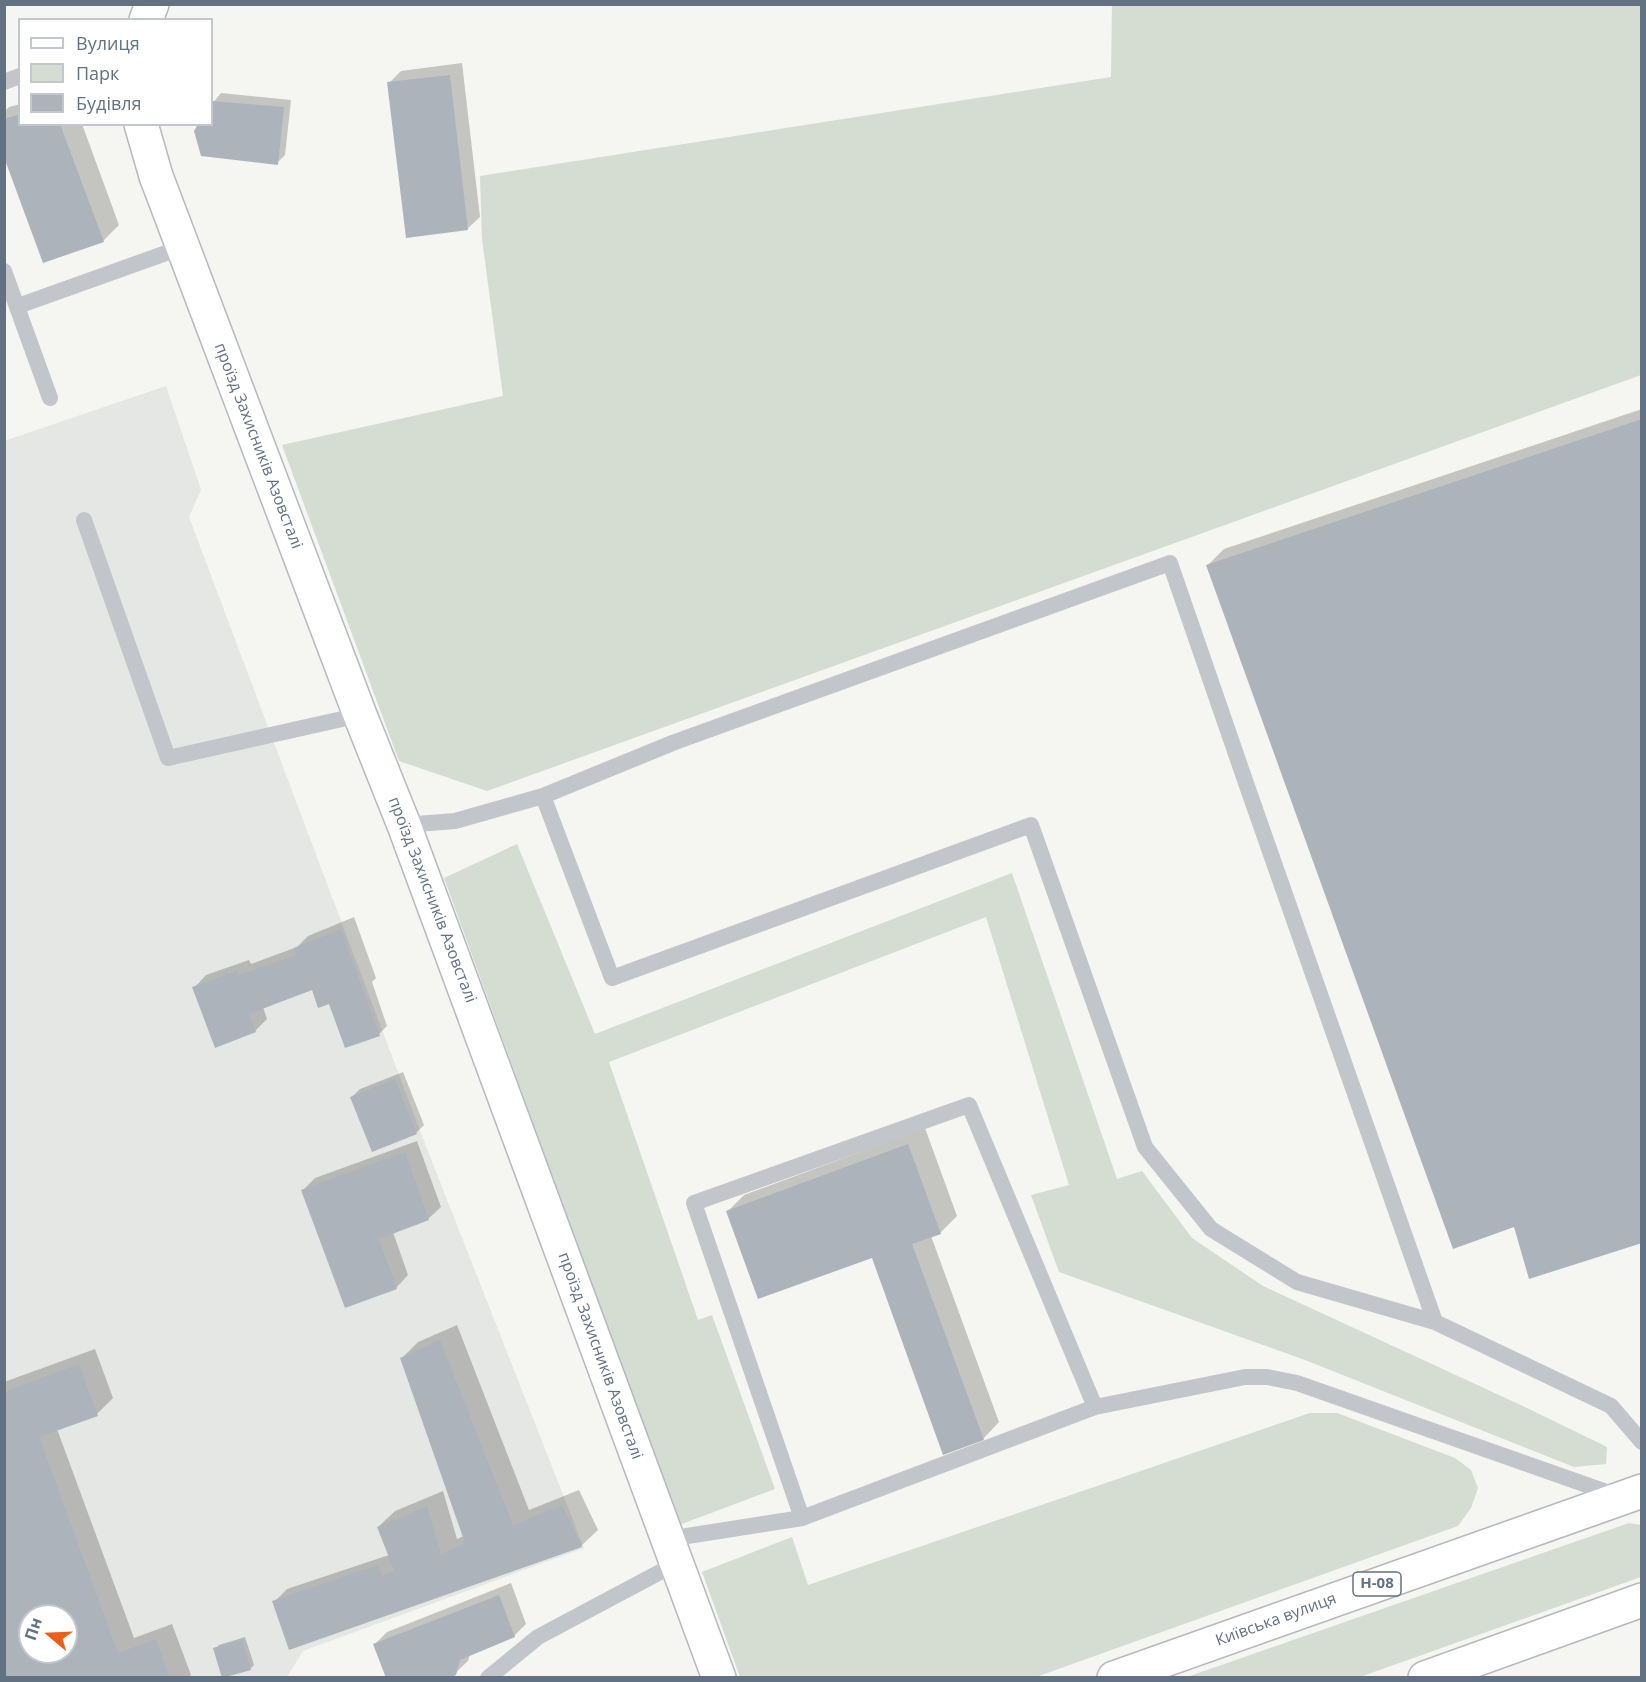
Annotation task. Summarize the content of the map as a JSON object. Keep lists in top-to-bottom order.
{
  "streets": {
    "street": ["проїзд Захисників Азовсталі", "Н-08", "Київська вулиця"]
  },
  "legend": ["Вулиця", "Парк", "Будівля"],
  "north": "left"
}
